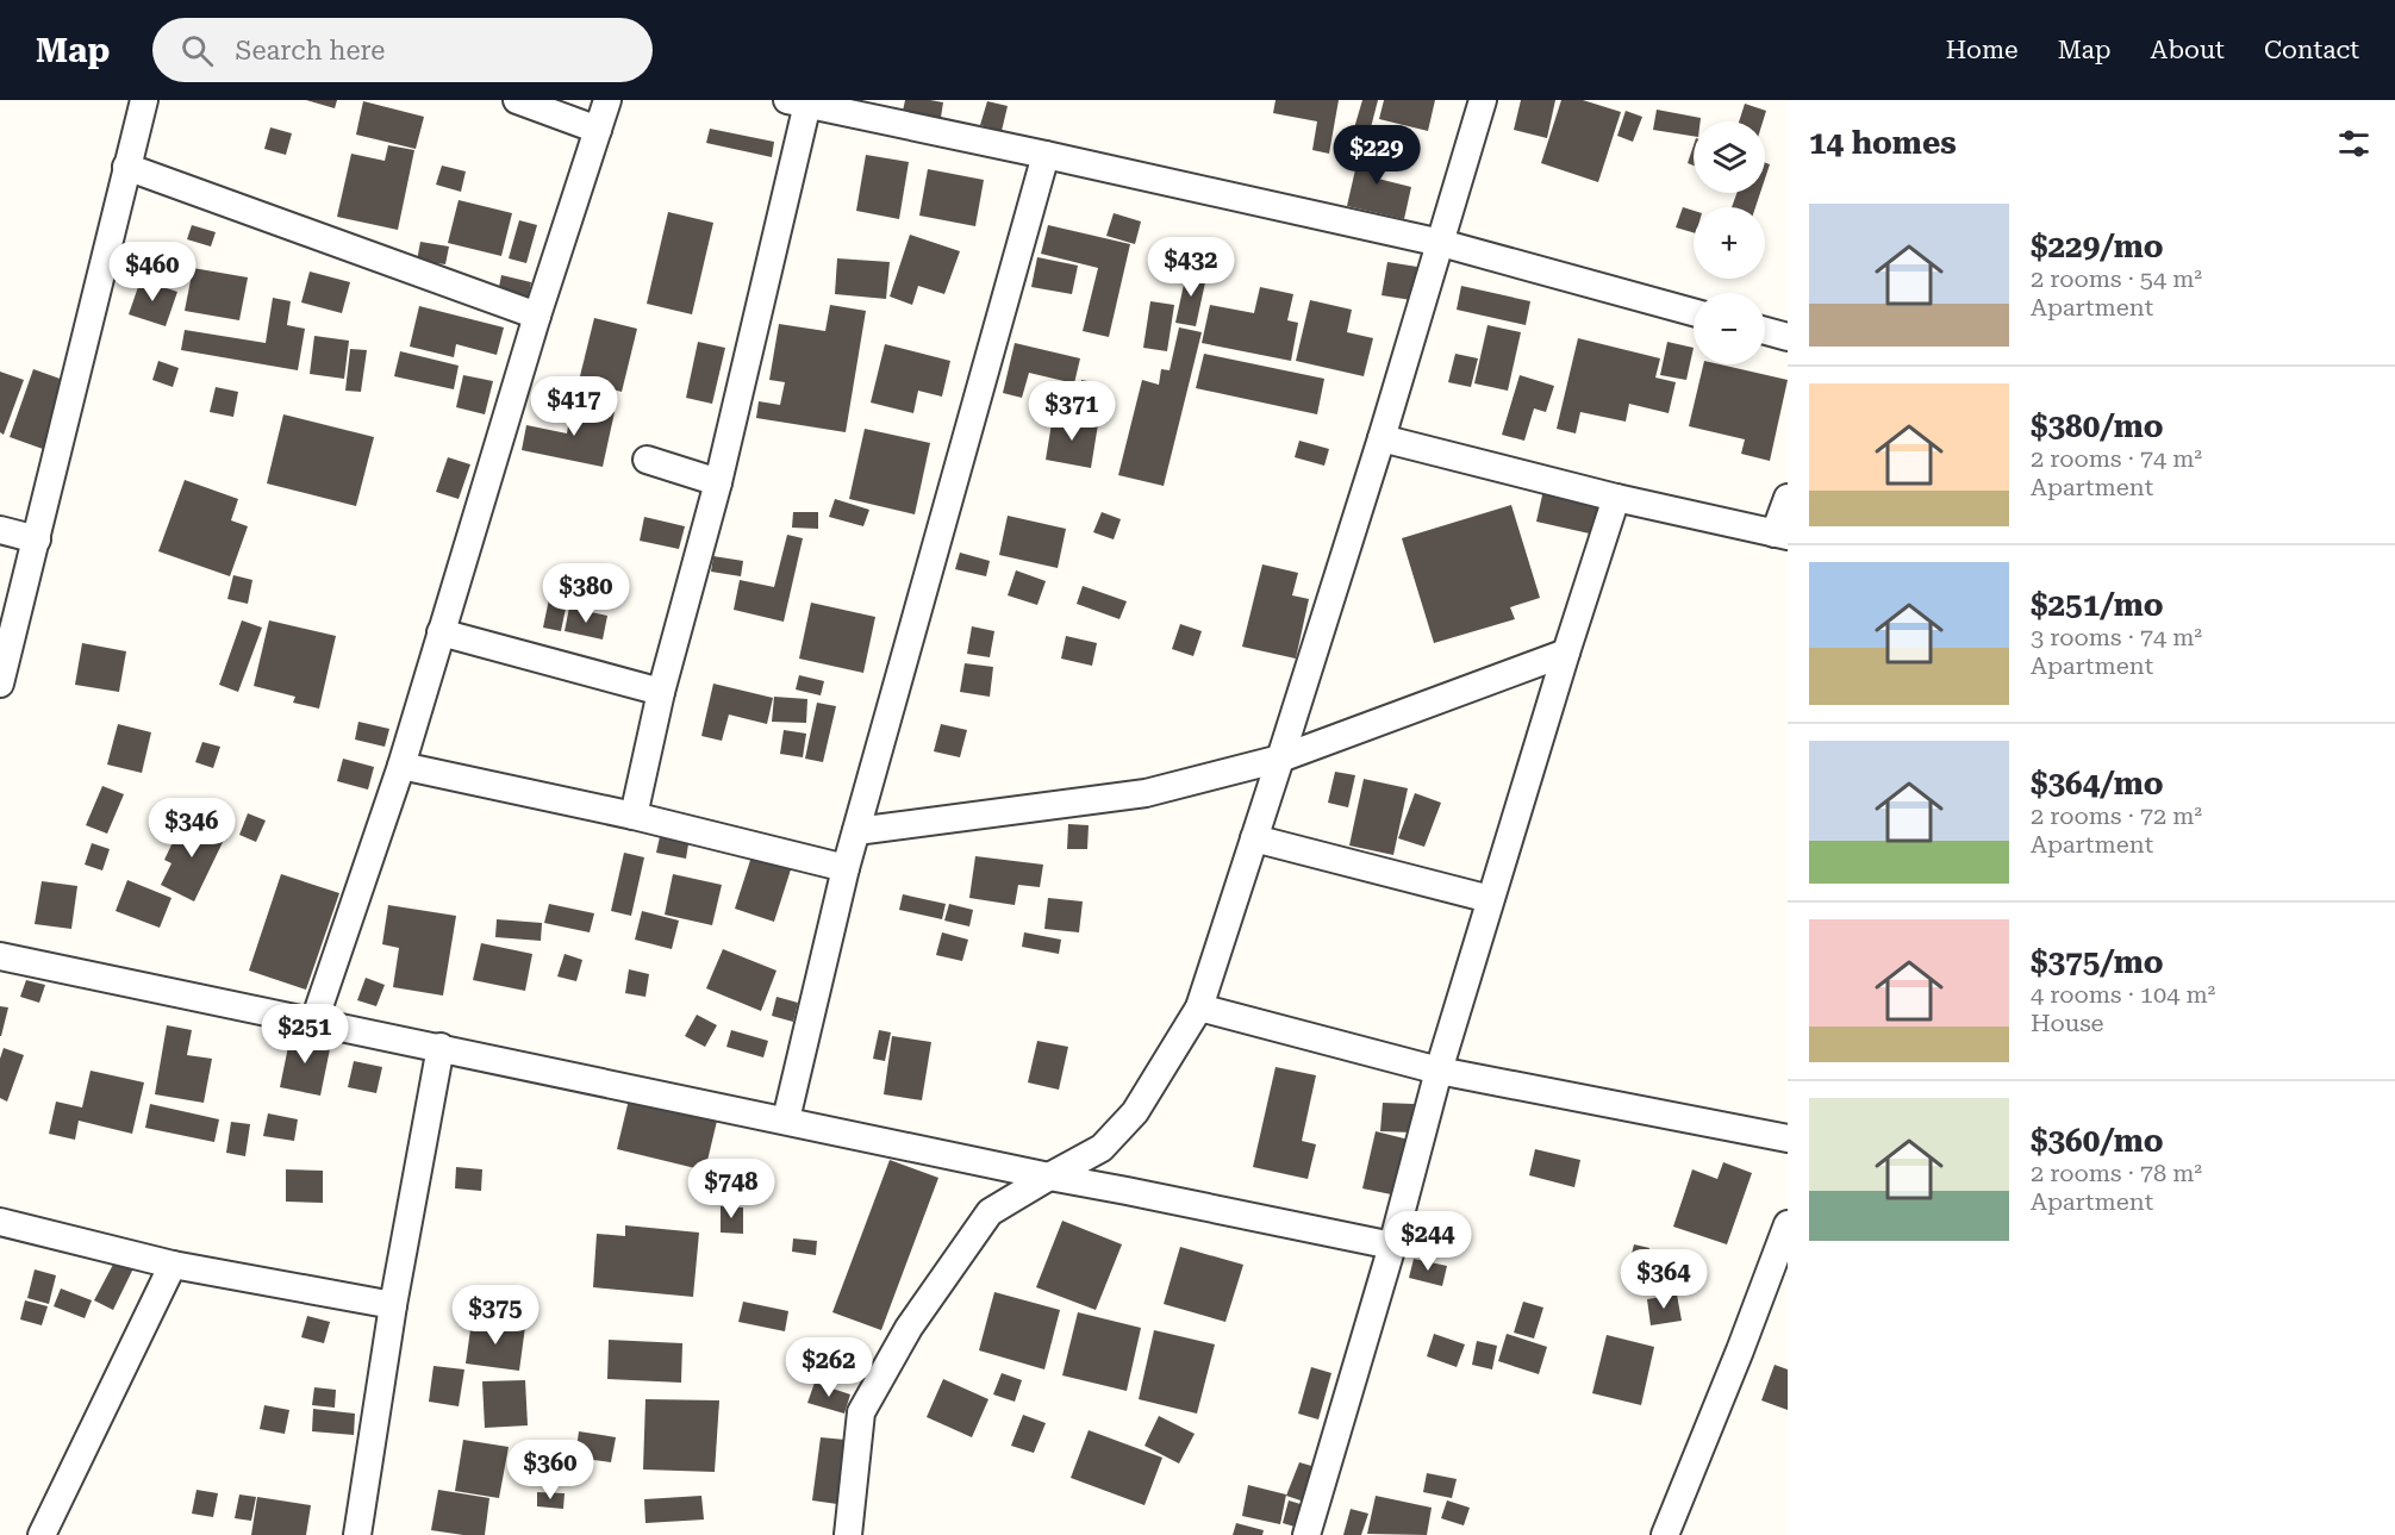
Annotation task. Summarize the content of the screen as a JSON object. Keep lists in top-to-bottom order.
{
  "page": {
    "header": "Map",
    "search": "Search here",
    "nav": [
      "Home",
      "Map",
      "About",
      "Contact"
    ],
    "heading": "14 homes",
    "map_buttons": ["+", "−"],
    "price": [
      "$229",
      "$432",
      "$460",
      "$417",
      "$371",
      "$380",
      "$346",
      "$251",
      "$748",
      "$244",
      "$364",
      "$375",
      "$262",
      "$360"
    ],
    "list": [
      {
        "name": "$229/mo",
        "note": "2 rooms · 54 m² · Apartment"
      },
      {
        "name": "$380/mo",
        "note": "2 rooms · 74 m² · Apartment"
      },
      {
        "name": "$251/mo",
        "note": "3 rooms · 74 m² · Apartment"
      },
      {
        "name": "$364/mo",
        "note": "2 rooms · 72 m² · Apartment"
      },
      {
        "name": "$375/mo",
        "note": "4 rooms · 104 m² · House"
      },
      {
        "name": "$360/mo",
        "note": "2 rooms · 78 m² · Apartment"
      }
    ]
  }
}
